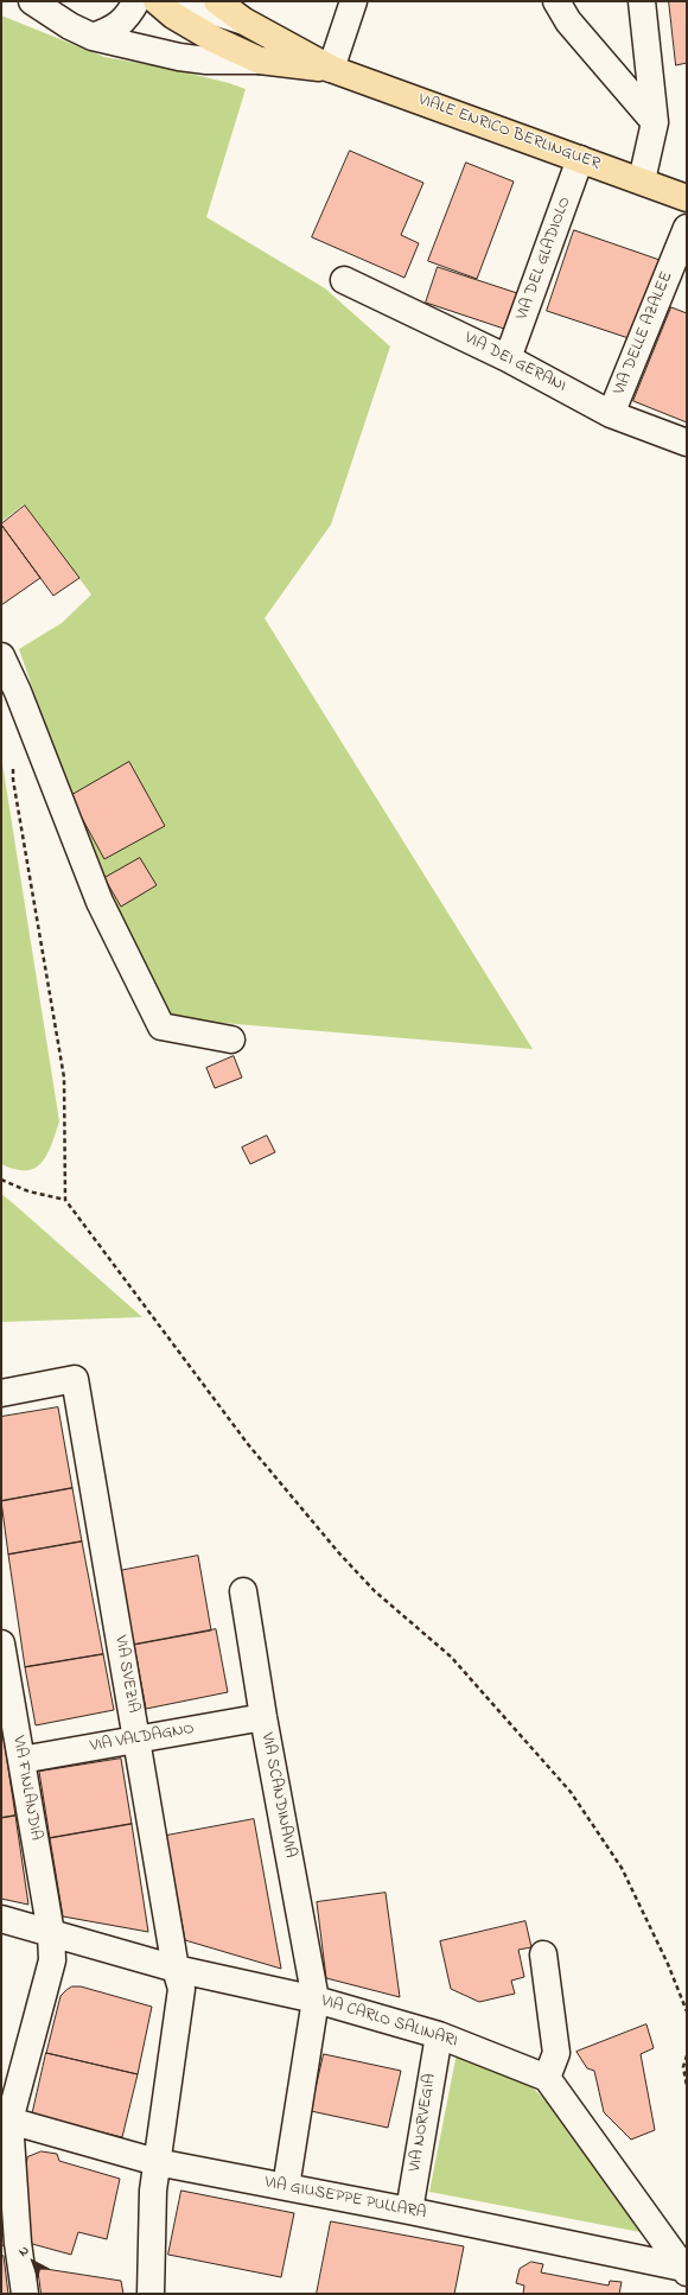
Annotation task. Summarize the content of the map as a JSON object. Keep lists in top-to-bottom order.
{
  "streets": {
    "main road": ["VIALE ENRICO BERLINGUER"],
    "street": [
      "VIA DEL GLADIOLO",
      "VIA DELLE AZALEE",
      "VIA DEI GERANI",
      "VIA SVEZIA",
      "VIA VALDAGNO",
      "VIA FINLANDIA",
      "VIA SCANDINAVIA",
      "VIA CARLO SALINARI",
      "VIA NORVEGIA",
      "VIA GIUSEPPE PULLARA"
    ]
  },
  "crossings": [
    ["VIALE ENRICO BERLINGUER", "VIA DEL GLADIOLO"],
    ["VIA DEL GLADIOLO", "VIA DEI GERANI"],
    ["VIA DELLE AZALEE", "VIA DEI GERANI"],
    ["VIA SVEZIA", "VIA VALDAGNO"],
    ["VIA SVEZIA", "VIA CARLO SALINARI"],
    ["VIA SVEZIA", "VIA GIUSEPPE PULLARA"],
    ["VIA VALDAGNO", "VIA FINLANDIA"],
    ["VIA VALDAGNO", "VIA SCANDINAVIA"],
    ["VIA FINLANDIA", "VIA CARLO SALINARI"],
    ["VIA FINLANDIA", "VIA GIUSEPPE PULLARA"],
    ["VIA SCANDINAVIA", "VIA CARLO SALINARI"],
    ["VIA SCANDINAVIA", "VIA GIUSEPPE PULLARA"],
    ["VIA CARLO SALINARI", "VIA NORVEGIA"],
    ["VIA NORVEGIA", "VIA GIUSEPPE PULLARA"]
  ],
  "north": "top left"
}
